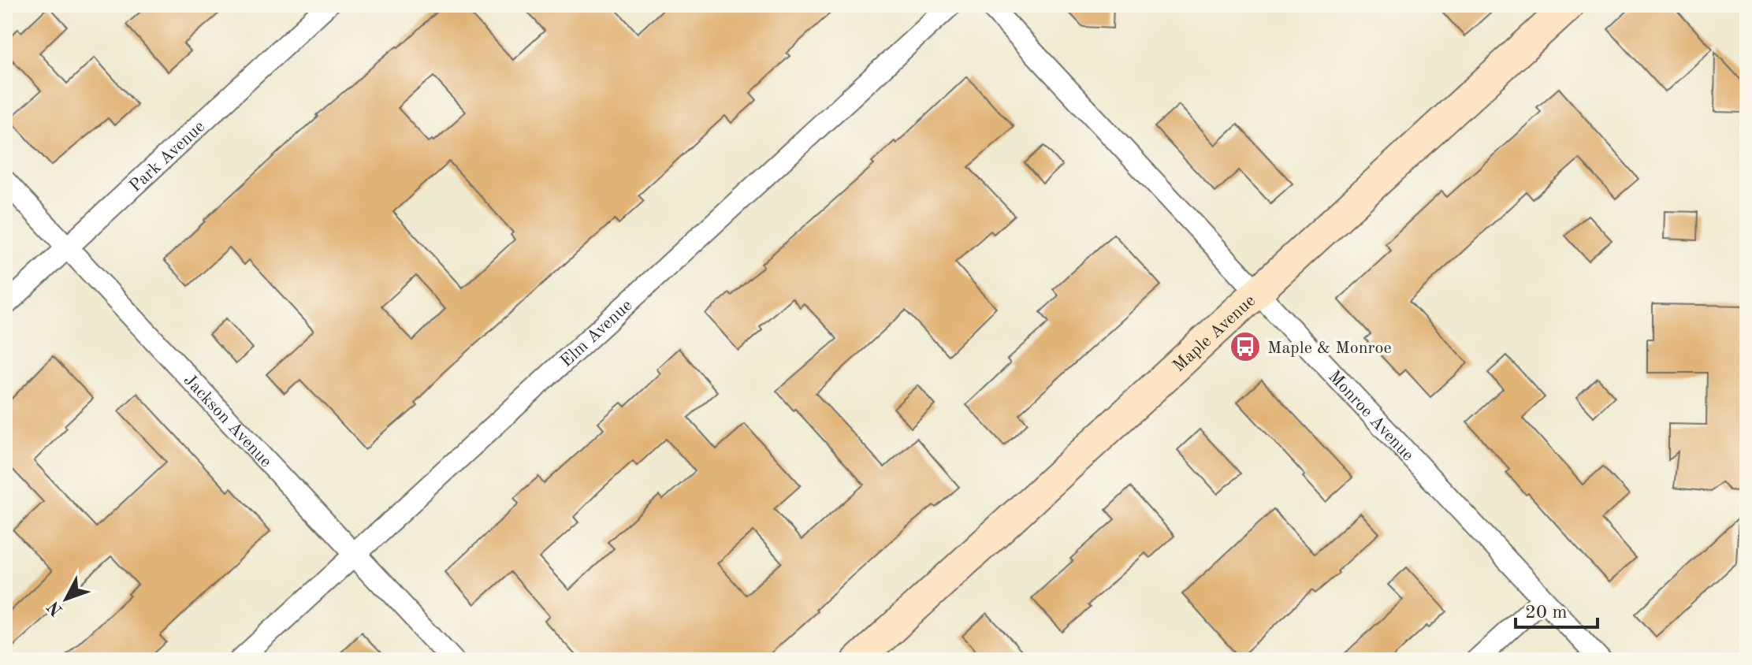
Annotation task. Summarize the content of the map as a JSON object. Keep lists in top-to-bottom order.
{
  "streets": {
    "street": [
      "Park Avenue",
      "Elm Avenue",
      "Maple Avenue",
      "Monroe Avenue",
      "Jackson Avenue"
    ]
  },
  "crossings": [
    ["Park Avenue", "Jackson Avenue"],
    ["Elm Avenue", "Jackson Avenue"],
    ["Maple Avenue", "Monroe Avenue"]
  ],
  "places": {
    "bus stop": ["Maple & Monroe"]
  },
  "scale_bar": "20 m",
  "north": "bottom left"
}
